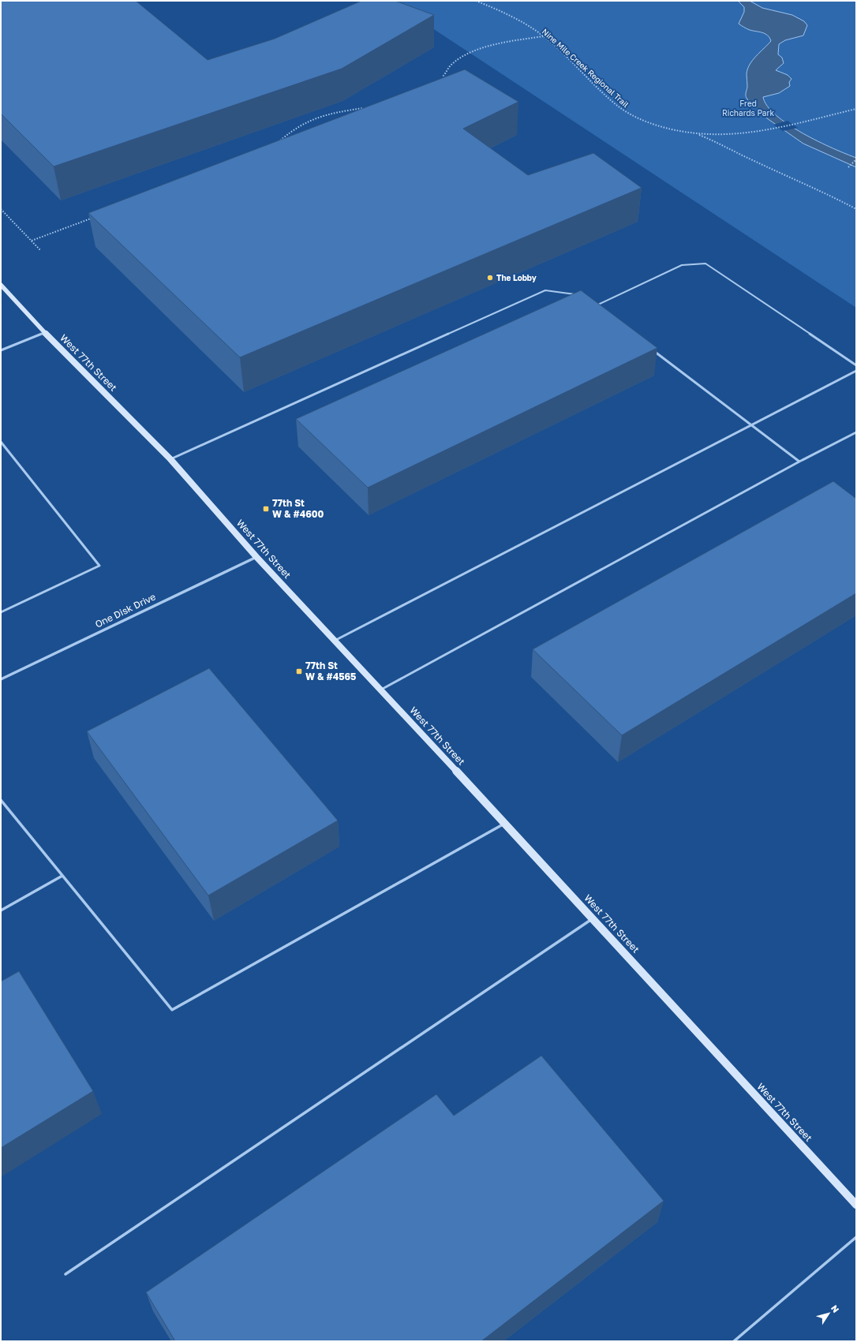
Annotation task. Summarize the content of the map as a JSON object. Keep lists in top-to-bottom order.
{
  "streets": {
    "street": ["West 77th Street", "One Disk Drive"],
    "path": ["Nine Mile Creek Regional Trail"]
  },
  "crossings": [
    ["West 77th Street", "One Disk Drive"]
  ],
  "parks": ["Fred Richards Park"],
  "places": {
    "other": ["The Lobby"],
    "transit": ["77th St W & #4600", "77th St W & #4565"]
  },
  "north": "top right"
}
